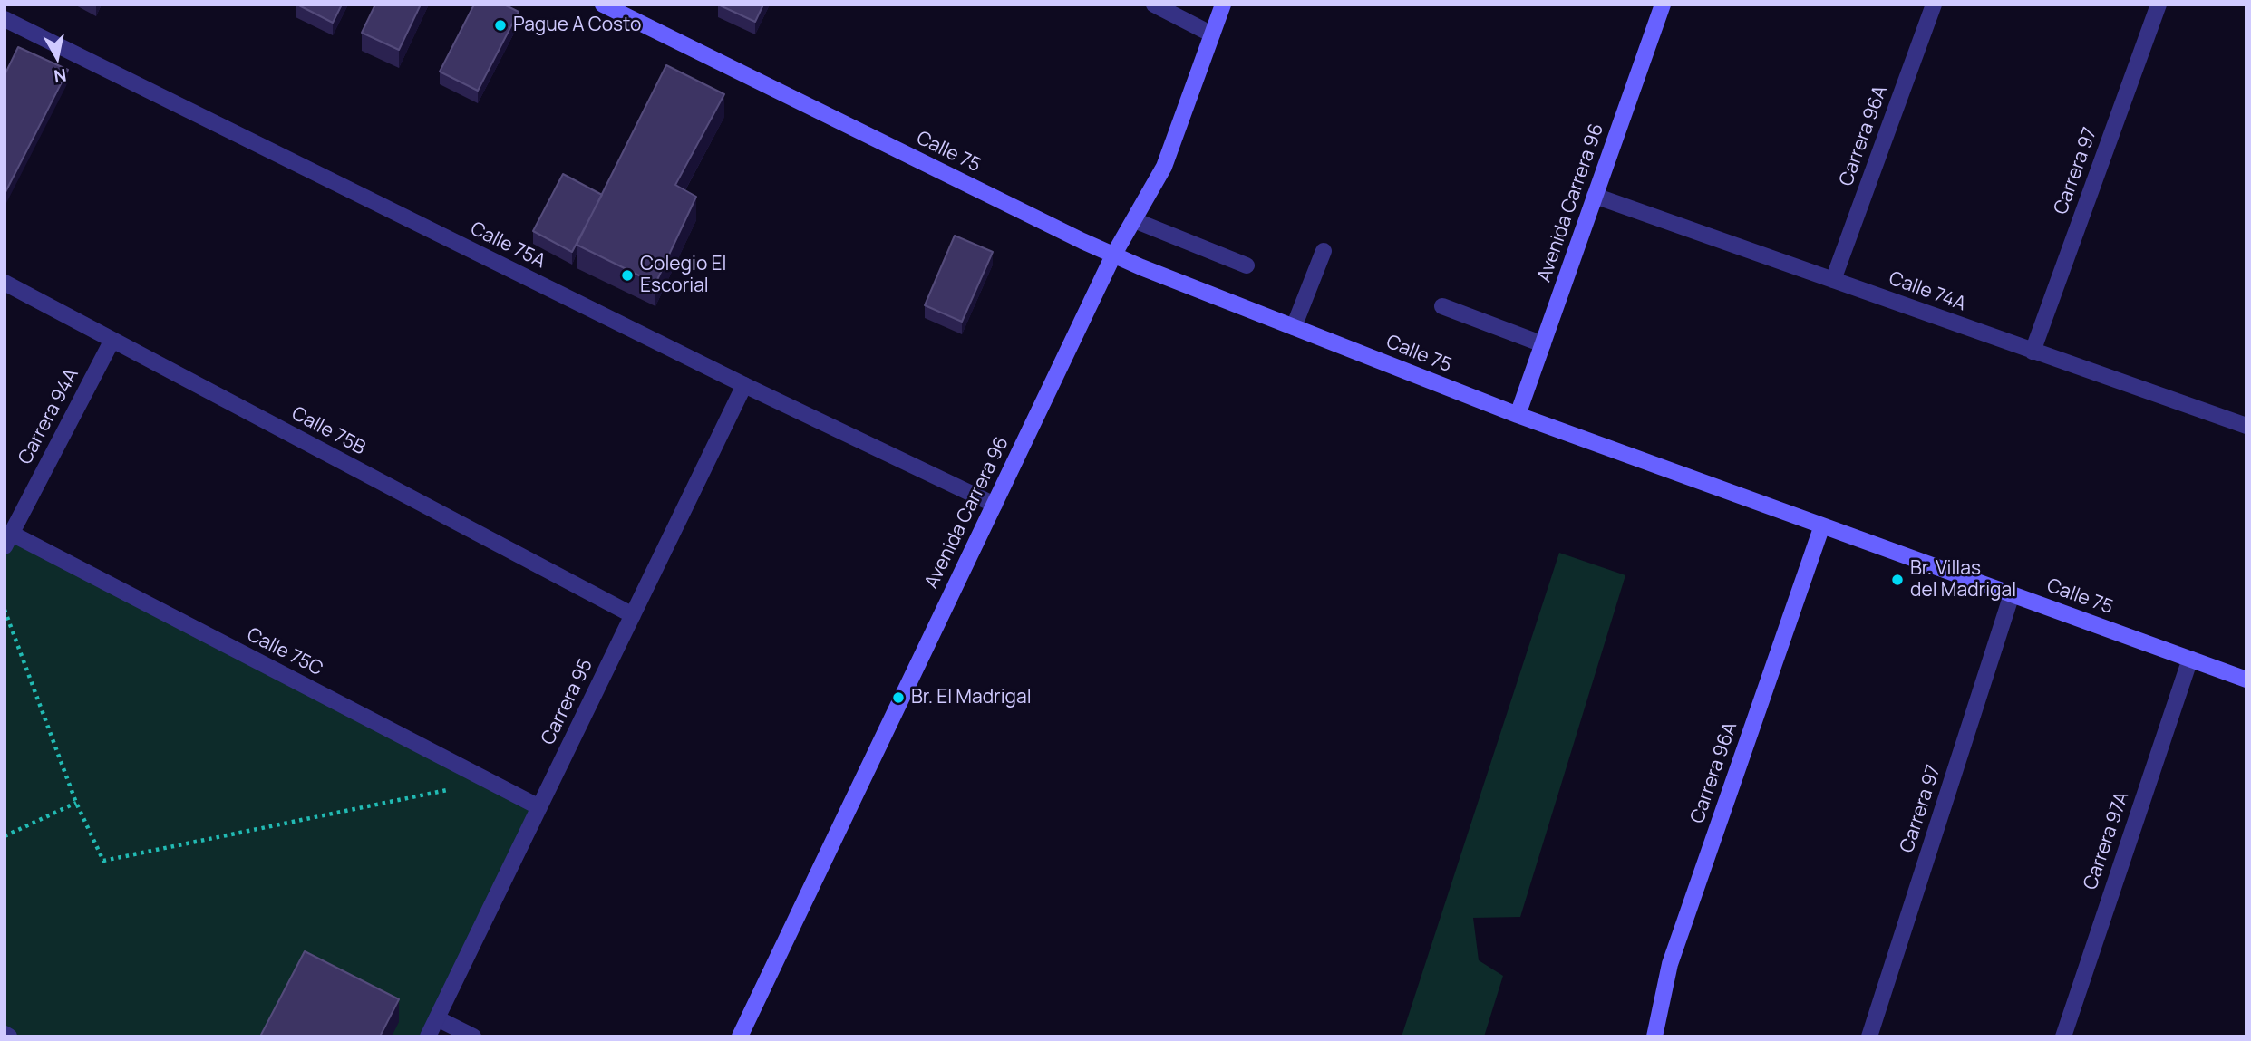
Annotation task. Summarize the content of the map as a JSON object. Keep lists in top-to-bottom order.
{
  "streets": {
    "main road": ["Carrera 96A", "Calle 75", "Avenida Carrera 96"],
    "street": [
      "Carrera 97",
      "Calle 75A",
      "Calle 74A",
      "Carrera 94A",
      "Calle 75B",
      "Calle 75C",
      "Carrera 95",
      "Carrera 97A"
    ]
  },
  "crossings": [
    ["Carrera 96A", "Calle 75"],
    ["Carrera 96A", "Calle 74A"],
    ["Calle 75", "Carrera 97"],
    ["Calle 75", "Avenida Carrera 96"],
    ["Calle 75", "Carrera 97A"],
    ["Carrera 97", "Calle 74A"],
    ["Avenida Carrera 96", "Calle 75A"],
    ["Avenida Carrera 96", "Calle 74A"],
    ["Calle 75A", "Carrera 95"],
    ["Carrera 94A", "Calle 75B"],
    ["Carrera 94A", "Calle 75C"],
    ["Calle 75B", "Carrera 95"],
    ["Calle 75C", "Carrera 95"]
  ],
  "places": [
    "Pague A Costo",
    "Colegio El Escorial",
    "Br. Villas del Madrigal",
    "Br. El Madrigal"
  ],
  "north": "bottom"
}
